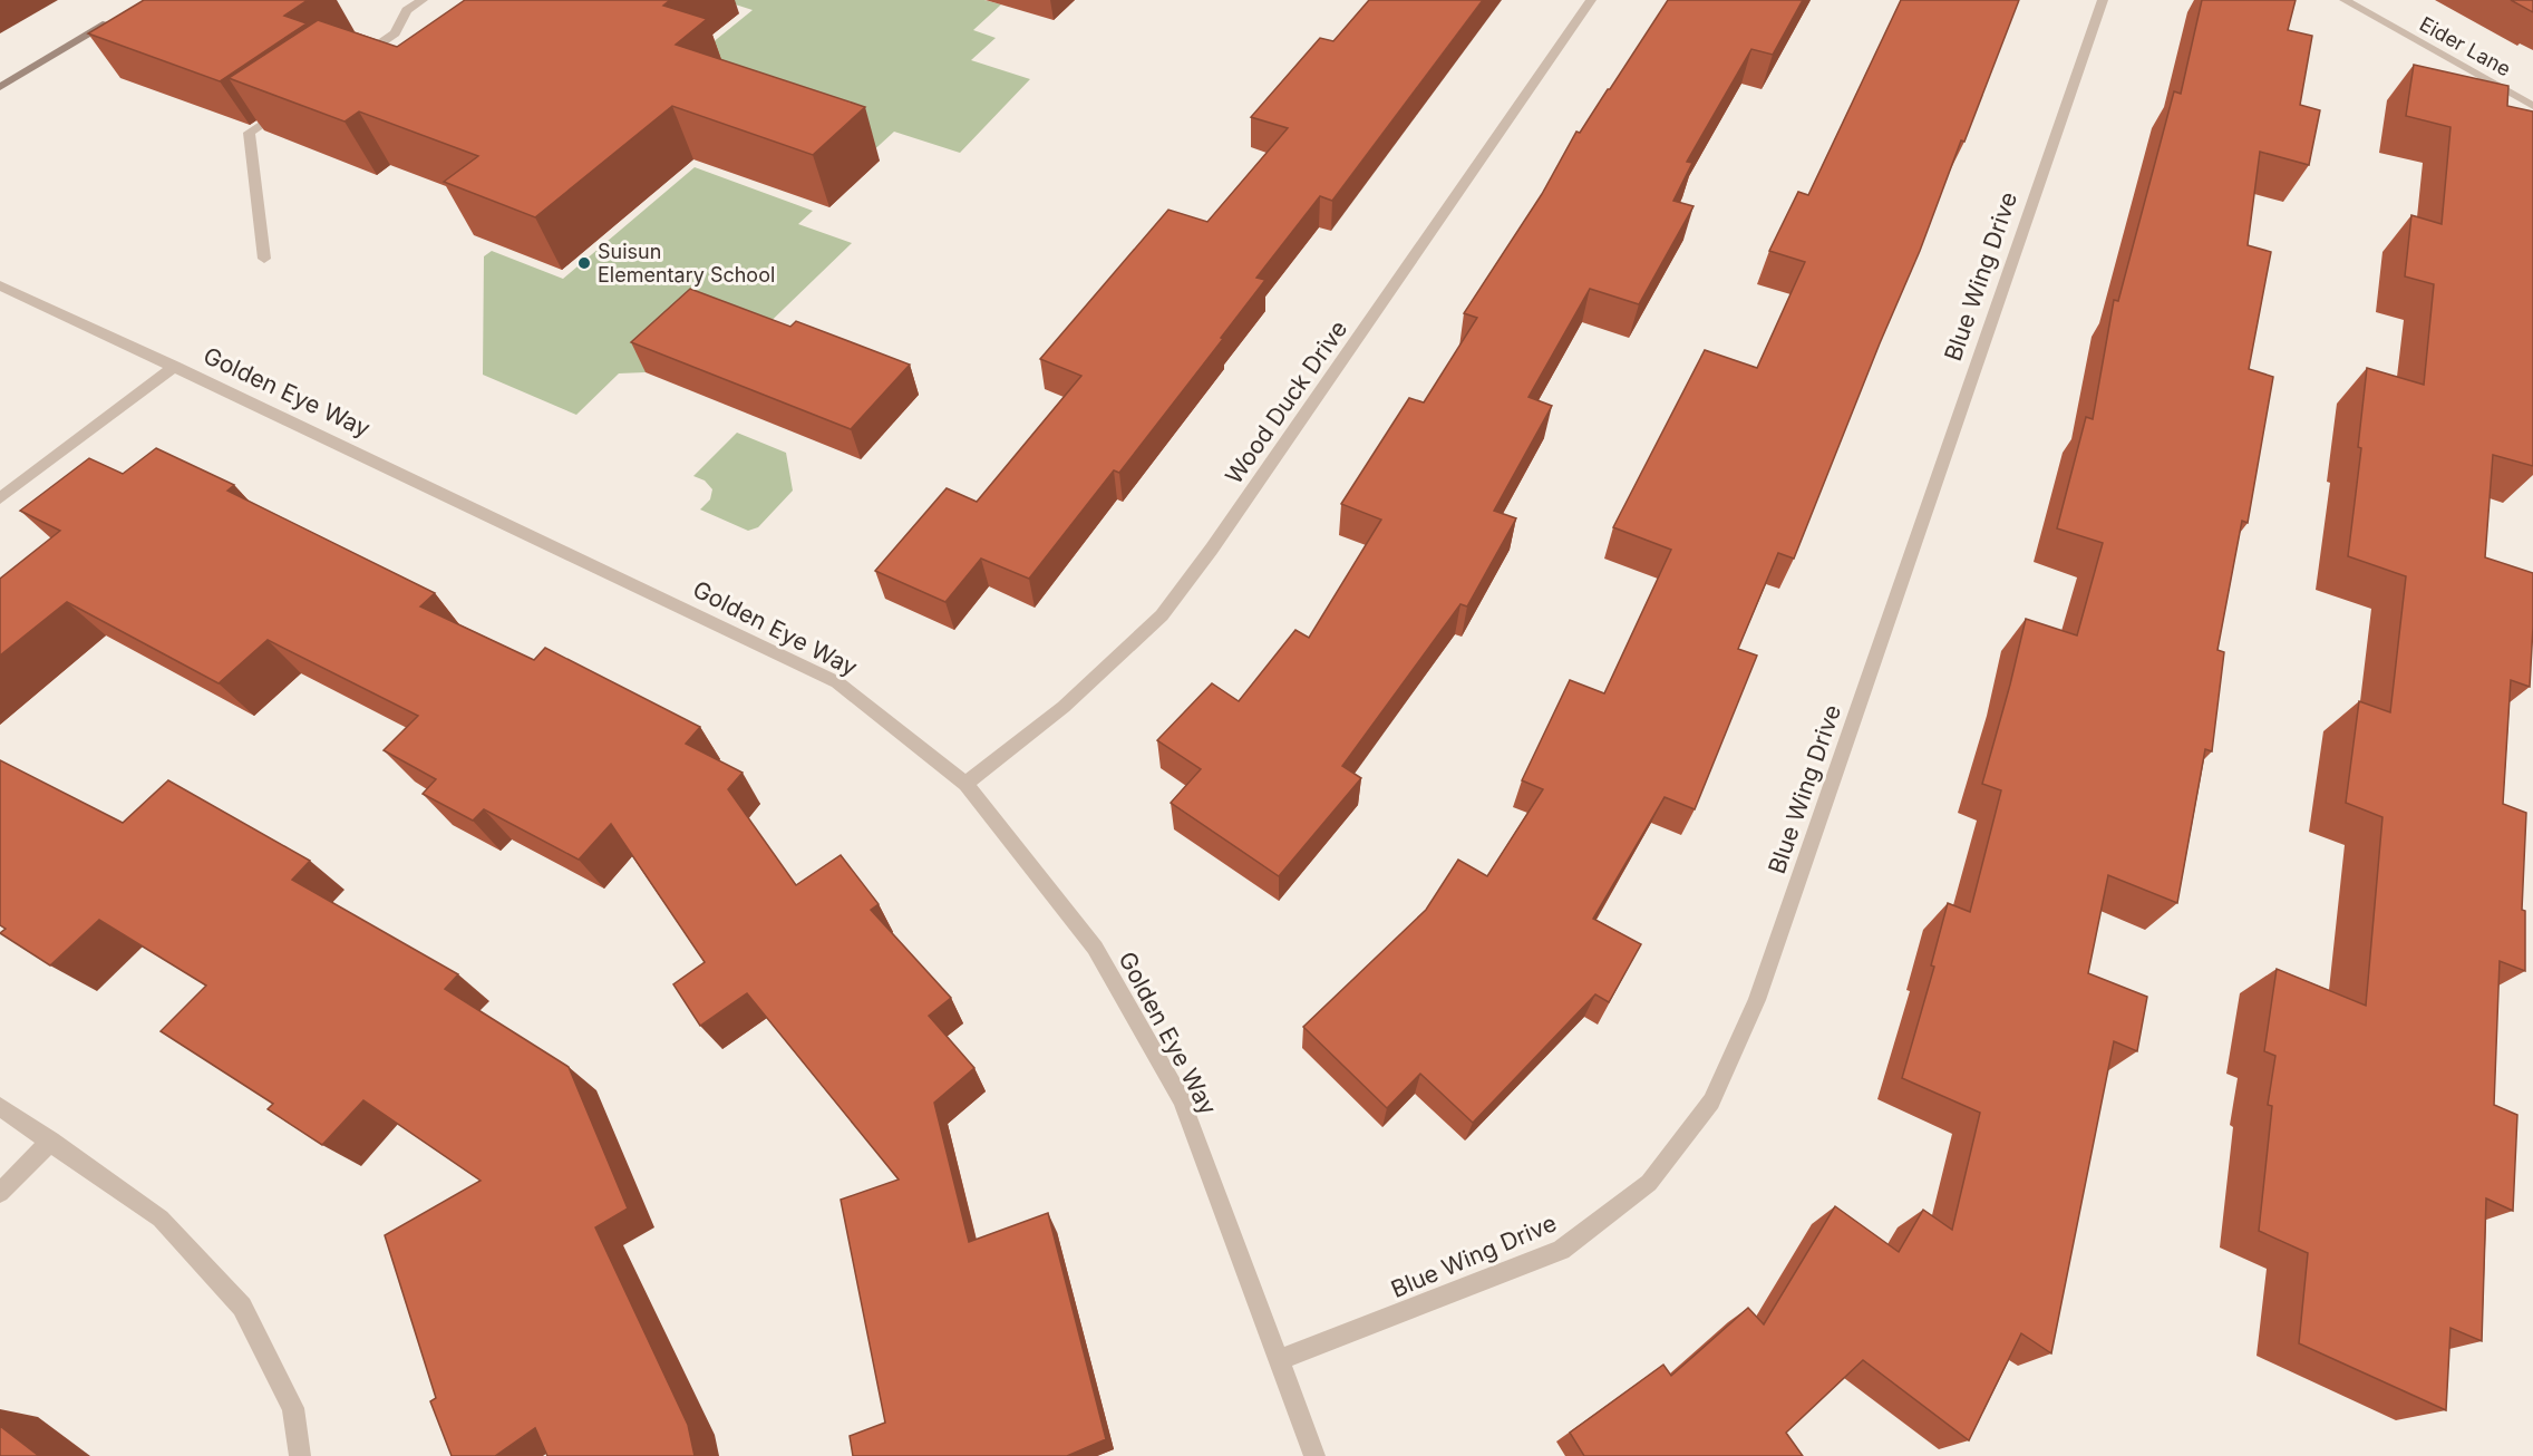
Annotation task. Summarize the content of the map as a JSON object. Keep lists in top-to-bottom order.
{
  "streets": {
    "street": [
      "Eider Lane",
      "Blue Wing Drive",
      "Golden Eye Way",
      "Wood Duck Drive"
    ]
  },
  "crossings": [
    ["Blue Wing Drive", "Golden Eye Way"],
    ["Golden Eye Way", "Wood Duck Drive"]
  ],
  "places": ["Suisun Elementary School"]
}
